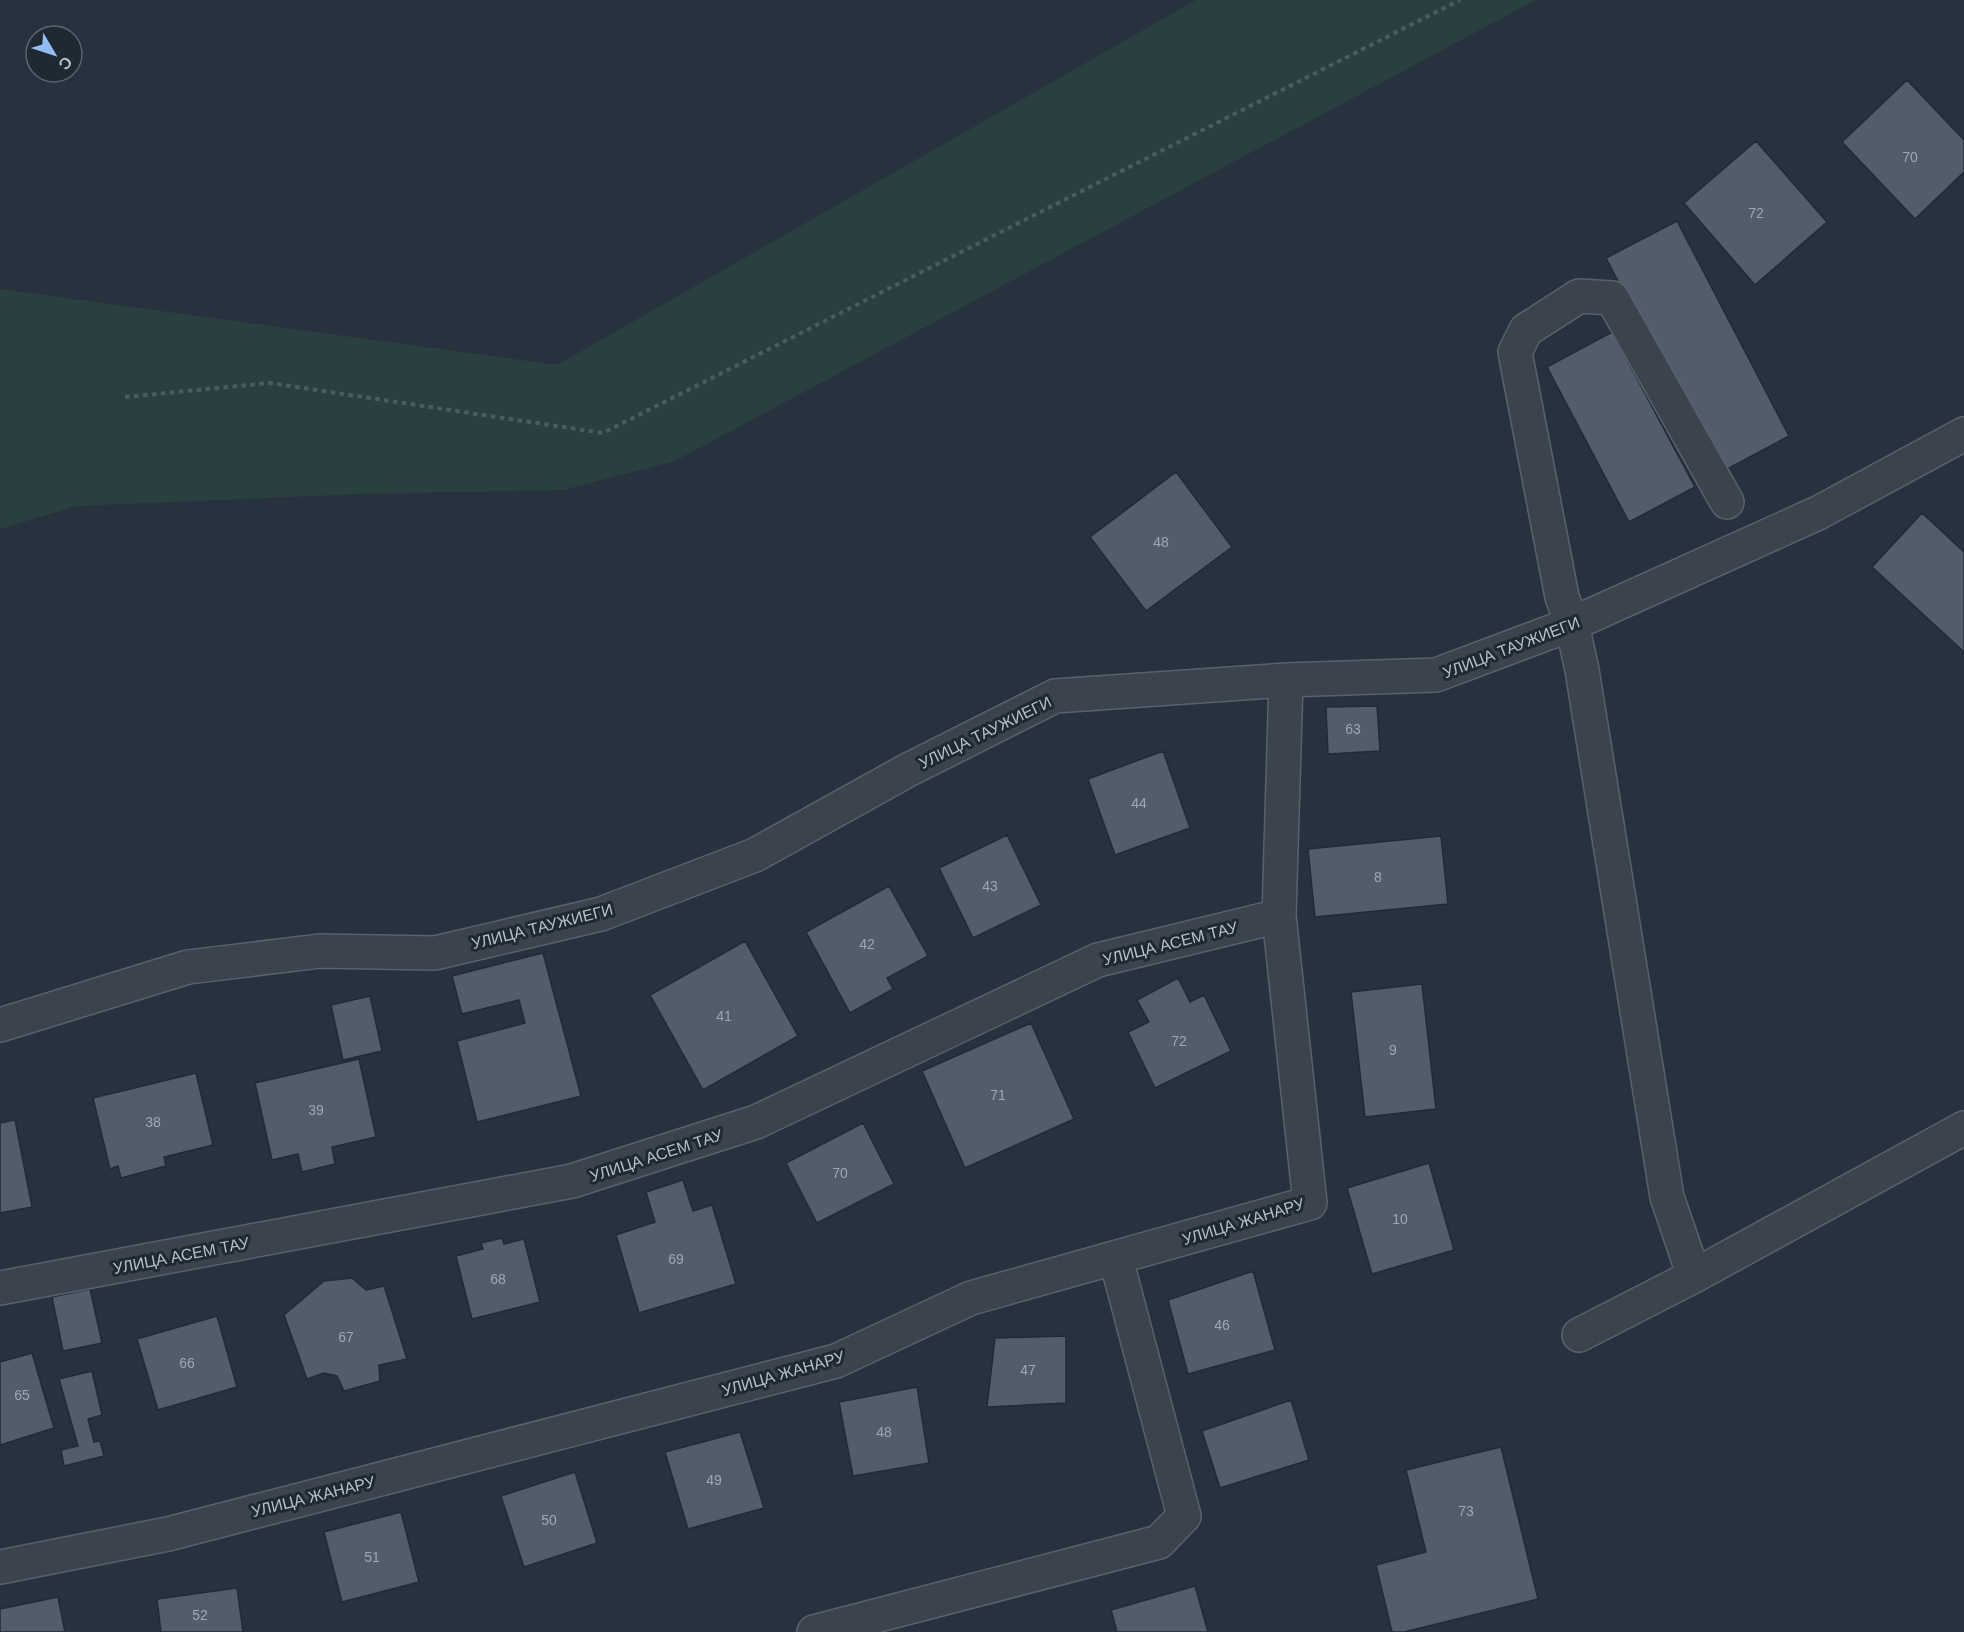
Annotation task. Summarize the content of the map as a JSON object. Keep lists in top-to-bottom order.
{
  "streets": {
    "street": ["УЛИЦА ТАУЖИЕГИ", "УЛИЦА АСЕМ ТАУ", "УЛИЦА ЖАНАРУ"]
  },
  "crossings": [
    ["УЛИЦА АСЕМ ТАУ", "УЛИЦА ЖАНАРУ"]
  ],
  "house_numbers": [
    "70",
    "72",
    "48",
    "63",
    "44",
    "8",
    "43",
    "42",
    "41",
    "72",
    "9",
    "71",
    "39",
    "38",
    "70",
    "10",
    "69",
    "68",
    "46",
    "67",
    "66",
    "47",
    "65",
    "48",
    "49",
    "73",
    "50",
    "51",
    "52"
  ],
  "north": "bottom right"
}
